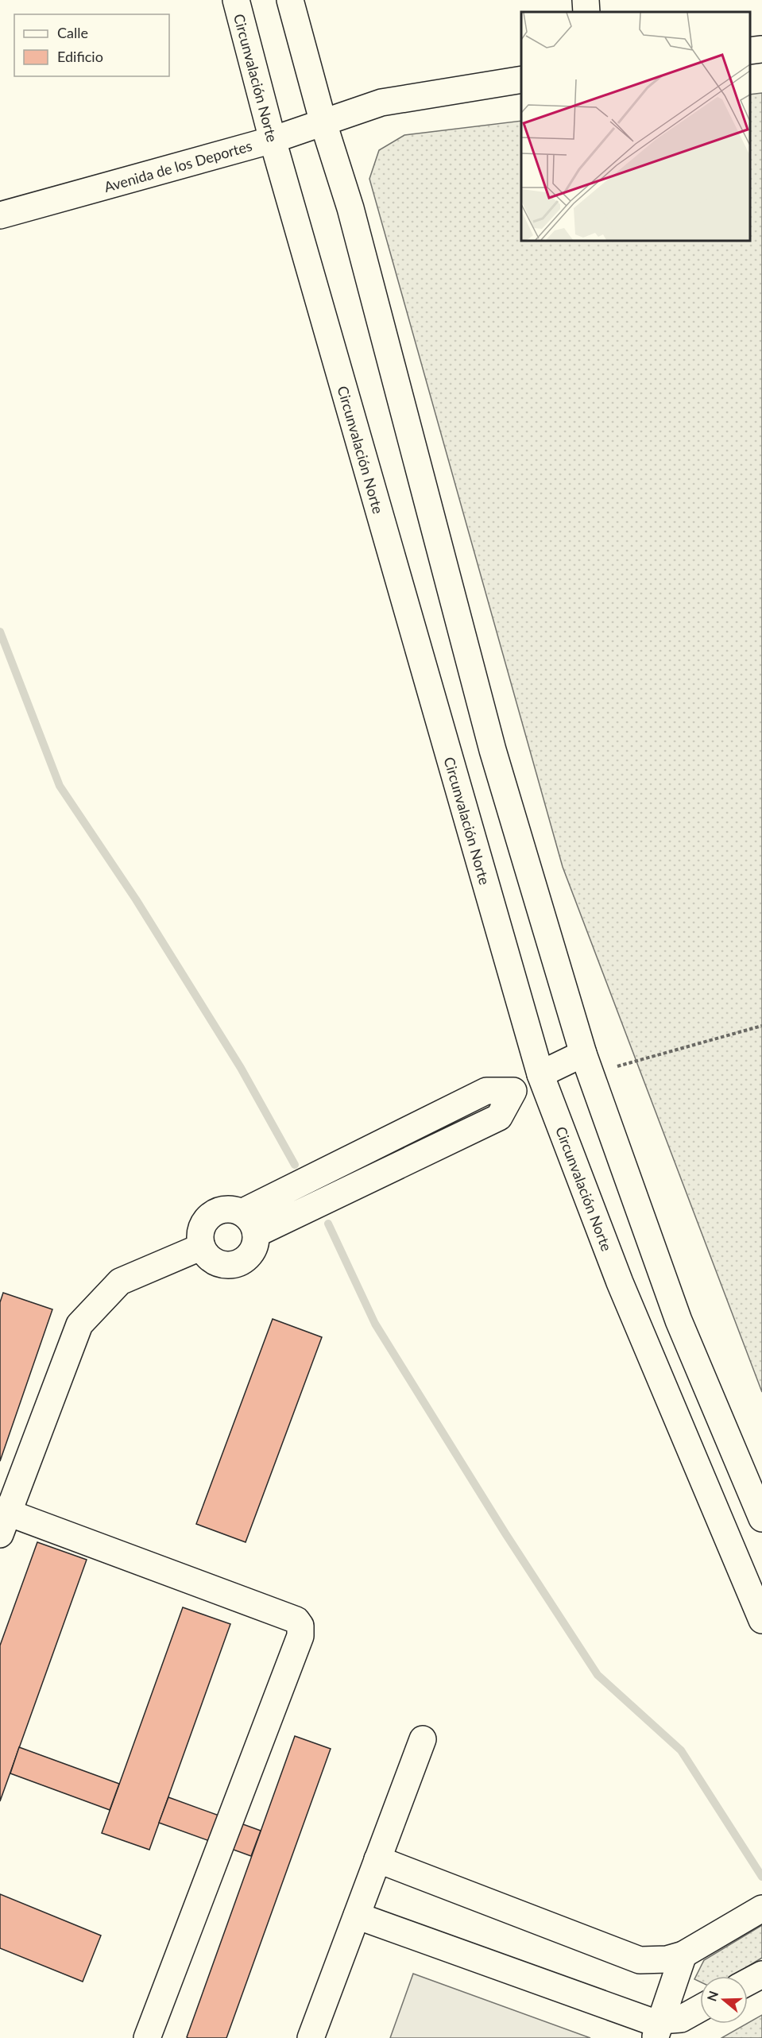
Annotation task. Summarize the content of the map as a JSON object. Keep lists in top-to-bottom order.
{
  "streets": {
    "main road": ["Circunvalación Norte", "Avenida de los Deportes"]
  },
  "crossings": [
    ["Circunvalación Norte", "Avenida de los Deportes"]
  ],
  "legend": ["Calle", "Edificio"],
  "north": "left"
}
